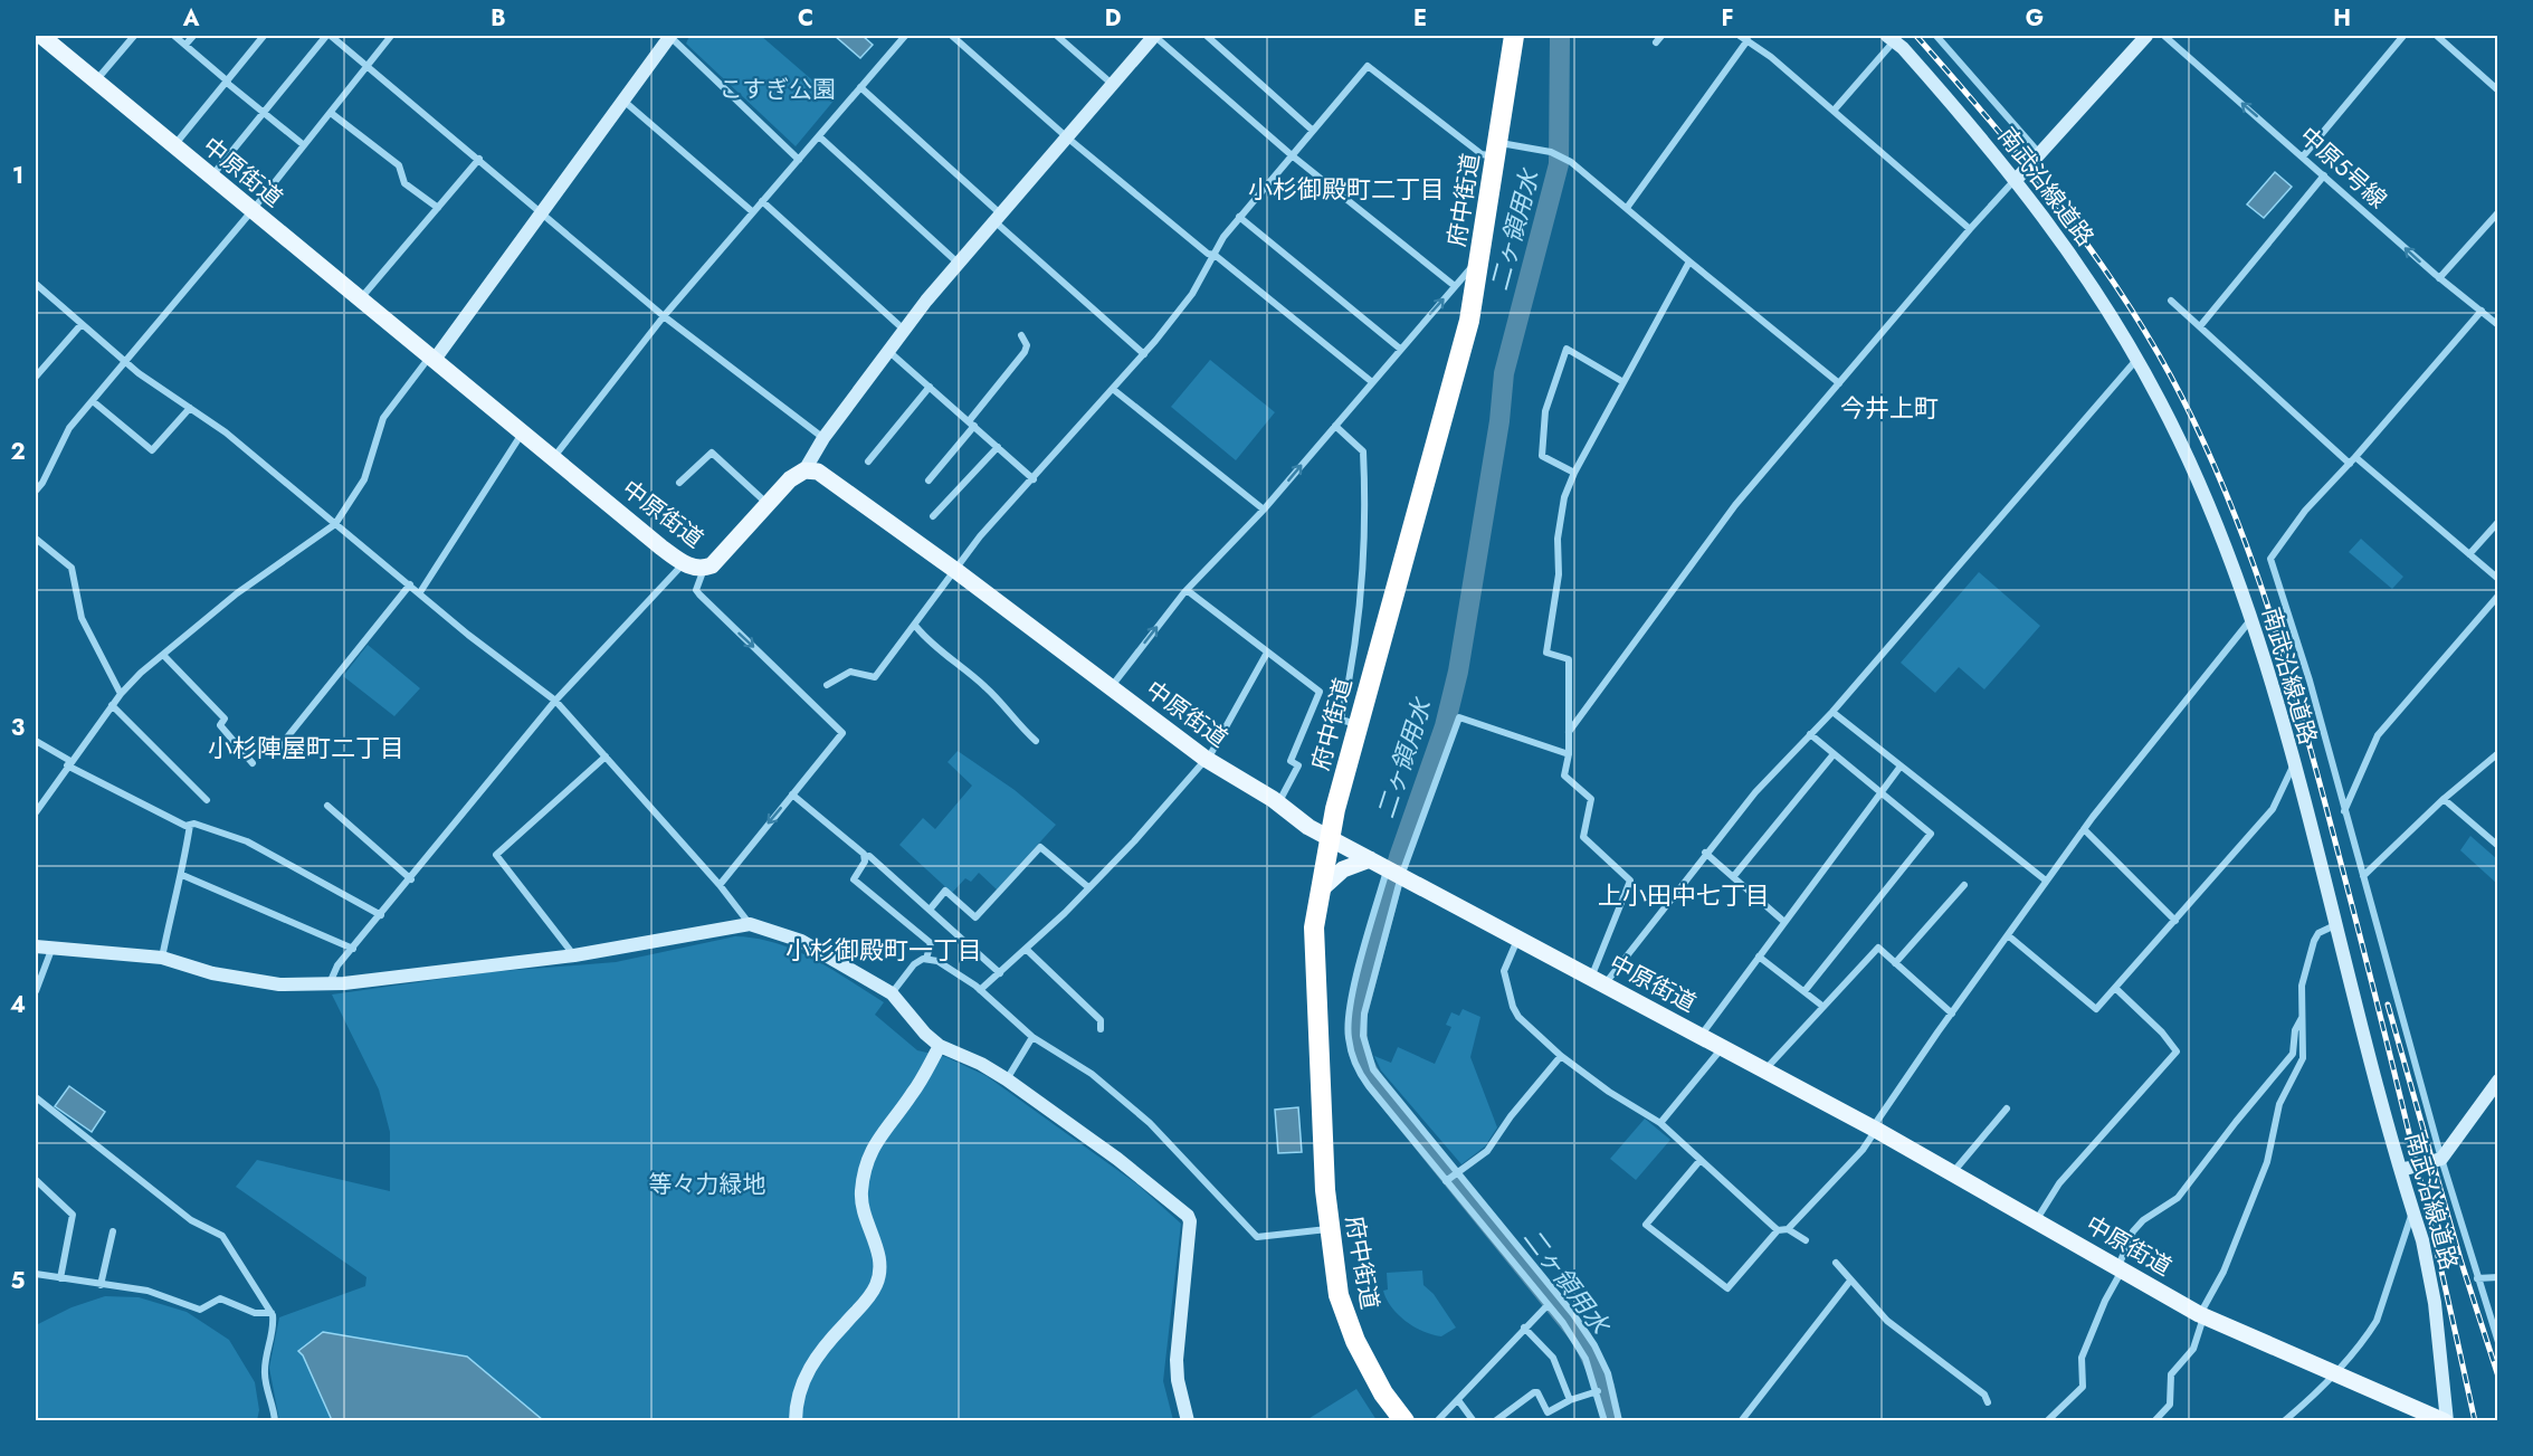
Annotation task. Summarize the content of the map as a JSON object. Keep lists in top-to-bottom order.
{
  "streets": {
    "highway": ["府中街道"],
    "main road": ["中原街道"],
    "street": ["中原5号線", "南武沿線道路"]
  },
  "crossings": [
    ["中原街道", "南武沿線道路"],
    ["中原街道", "府中街道"]
  ],
  "one_way": ["中原5号線"],
  "districts": [
    "小杉御殿町二丁目",
    "今井上町",
    "小杉陣屋町二丁目",
    "上小田中七丁目",
    "小杉御殿町一丁目"
  ],
  "water": ["二ヶ領用水"],
  "parks": ["こすぎ公園", "等々力緑地"],
  "grid": {
    "columns": [
      "A",
      "B",
      "C",
      "D",
      "E",
      "F",
      "G",
      "H"
    ],
    "rows": [
      "1",
      "2",
      "3",
      "4",
      "5"
    ]
  }
}
